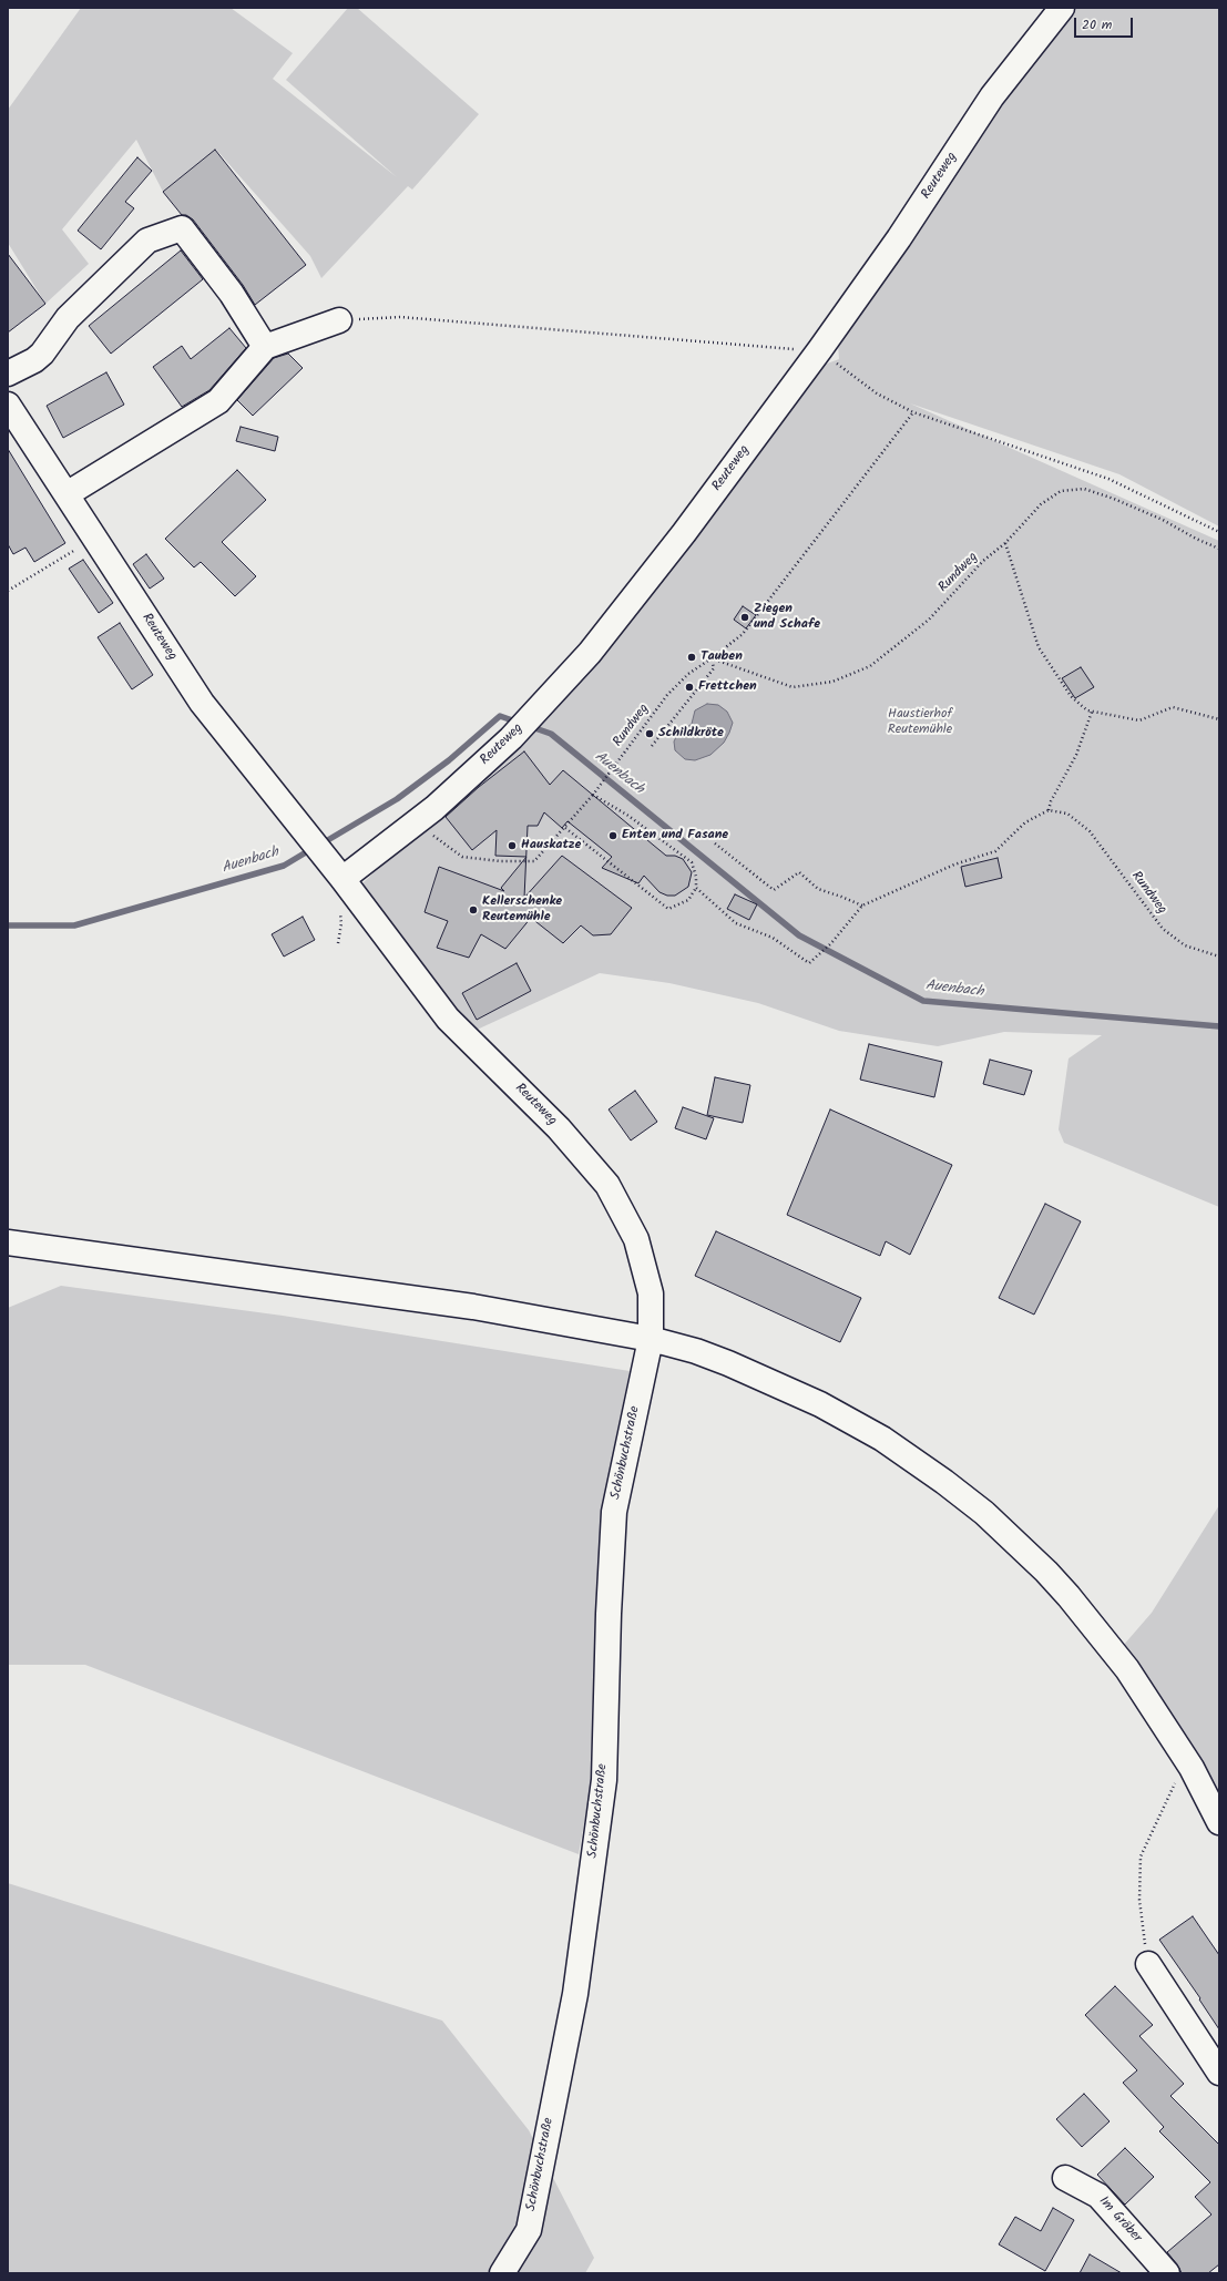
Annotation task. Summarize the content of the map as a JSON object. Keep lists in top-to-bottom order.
{
  "streets": {
    "street": ["Reuteweg", "Schönbuchstraße", "Im Gröber"],
    "path": ["Rundweg"]
  },
  "crossings": [
    ["Reuteweg", "Rundweg"],
    ["Reuteweg", "Schönbuchstraße"]
  ],
  "water": ["Auenbach"],
  "parks": ["Haustierhof Reutemühle"],
  "places": [
    "Ziegen und Schafe",
    "Tauben",
    "Frettchen",
    "Schildkröte",
    "Enten und Fasane",
    "Hauskatze",
    "Kellerschenke Reutemühle"
  ],
  "scale_bar": "20 m"
}
